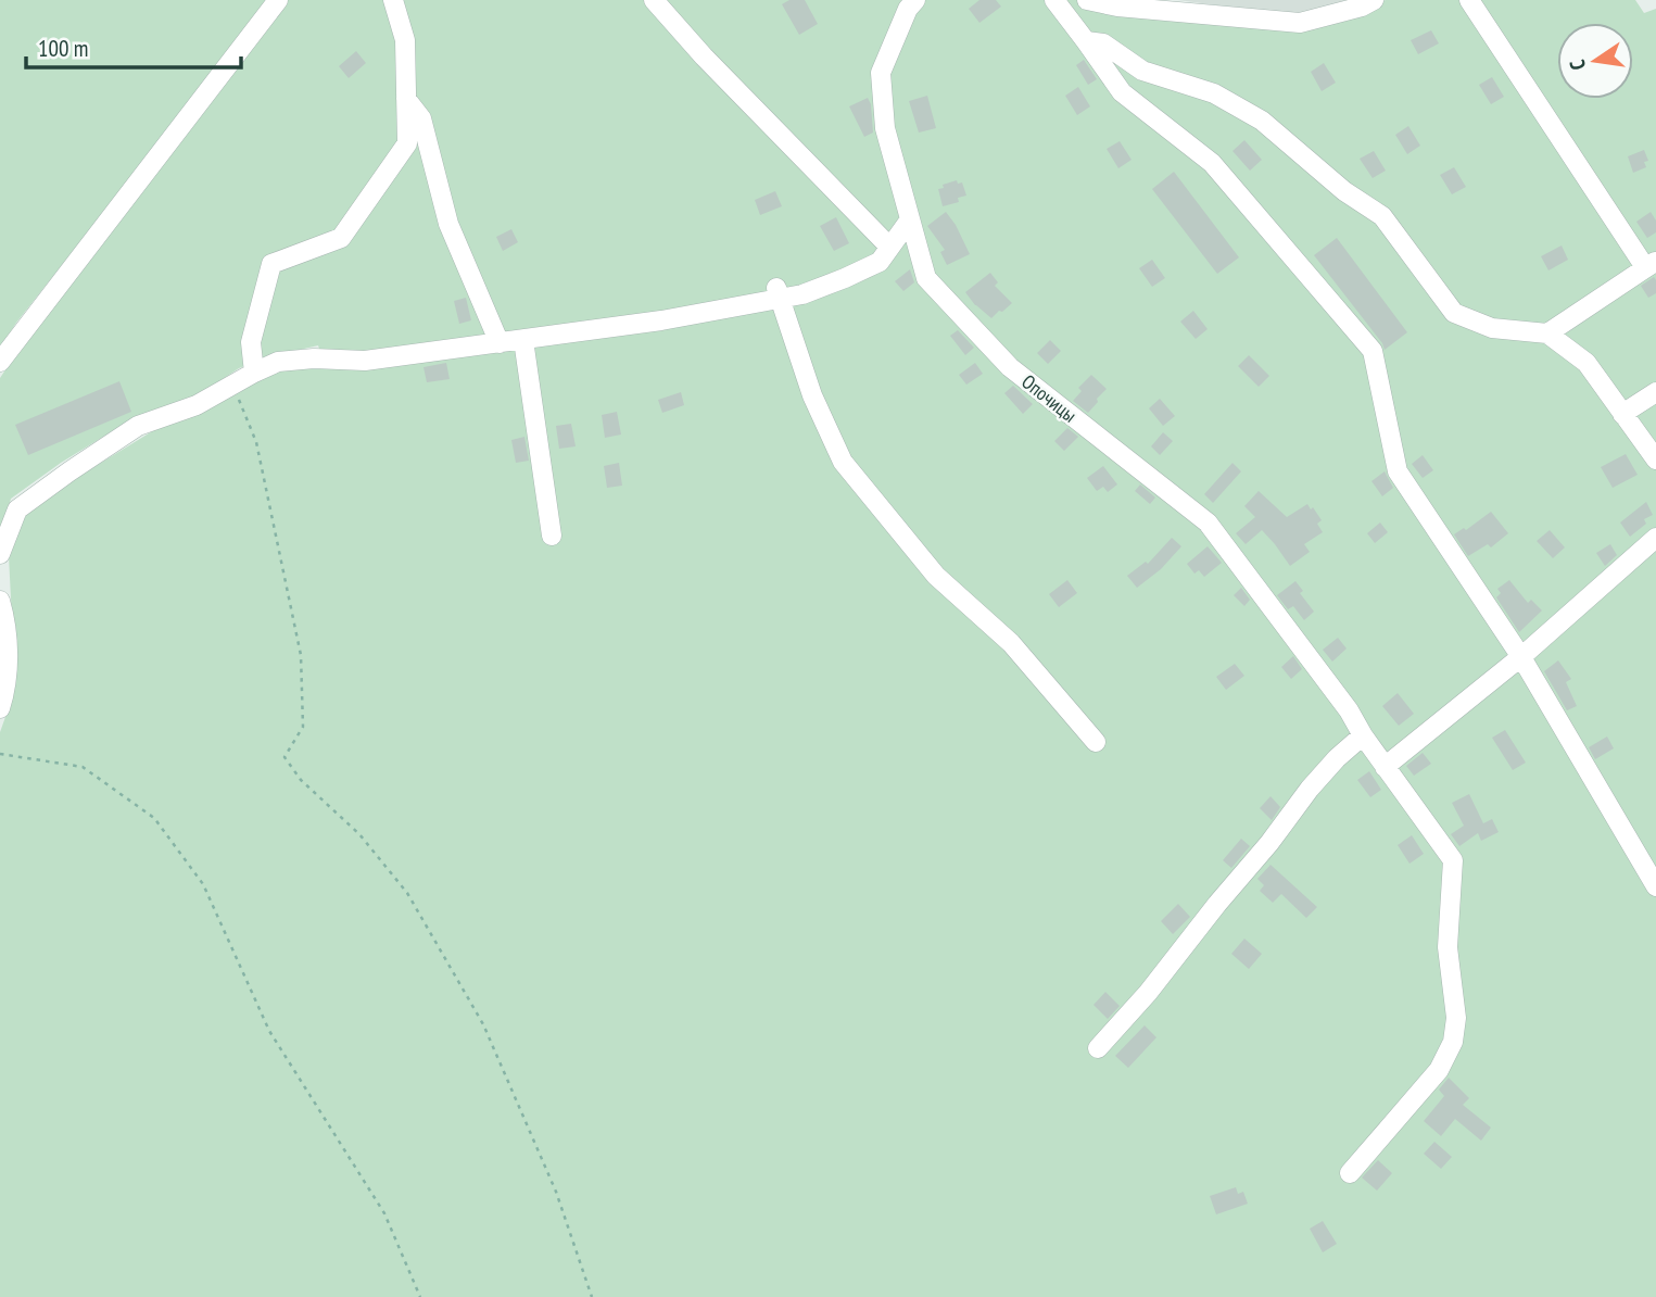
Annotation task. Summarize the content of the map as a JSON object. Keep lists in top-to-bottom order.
{
  "streets": {
    "street": ["Опочицы"]
  },
  "scale_bar": "100 m",
  "north": "left"
}
